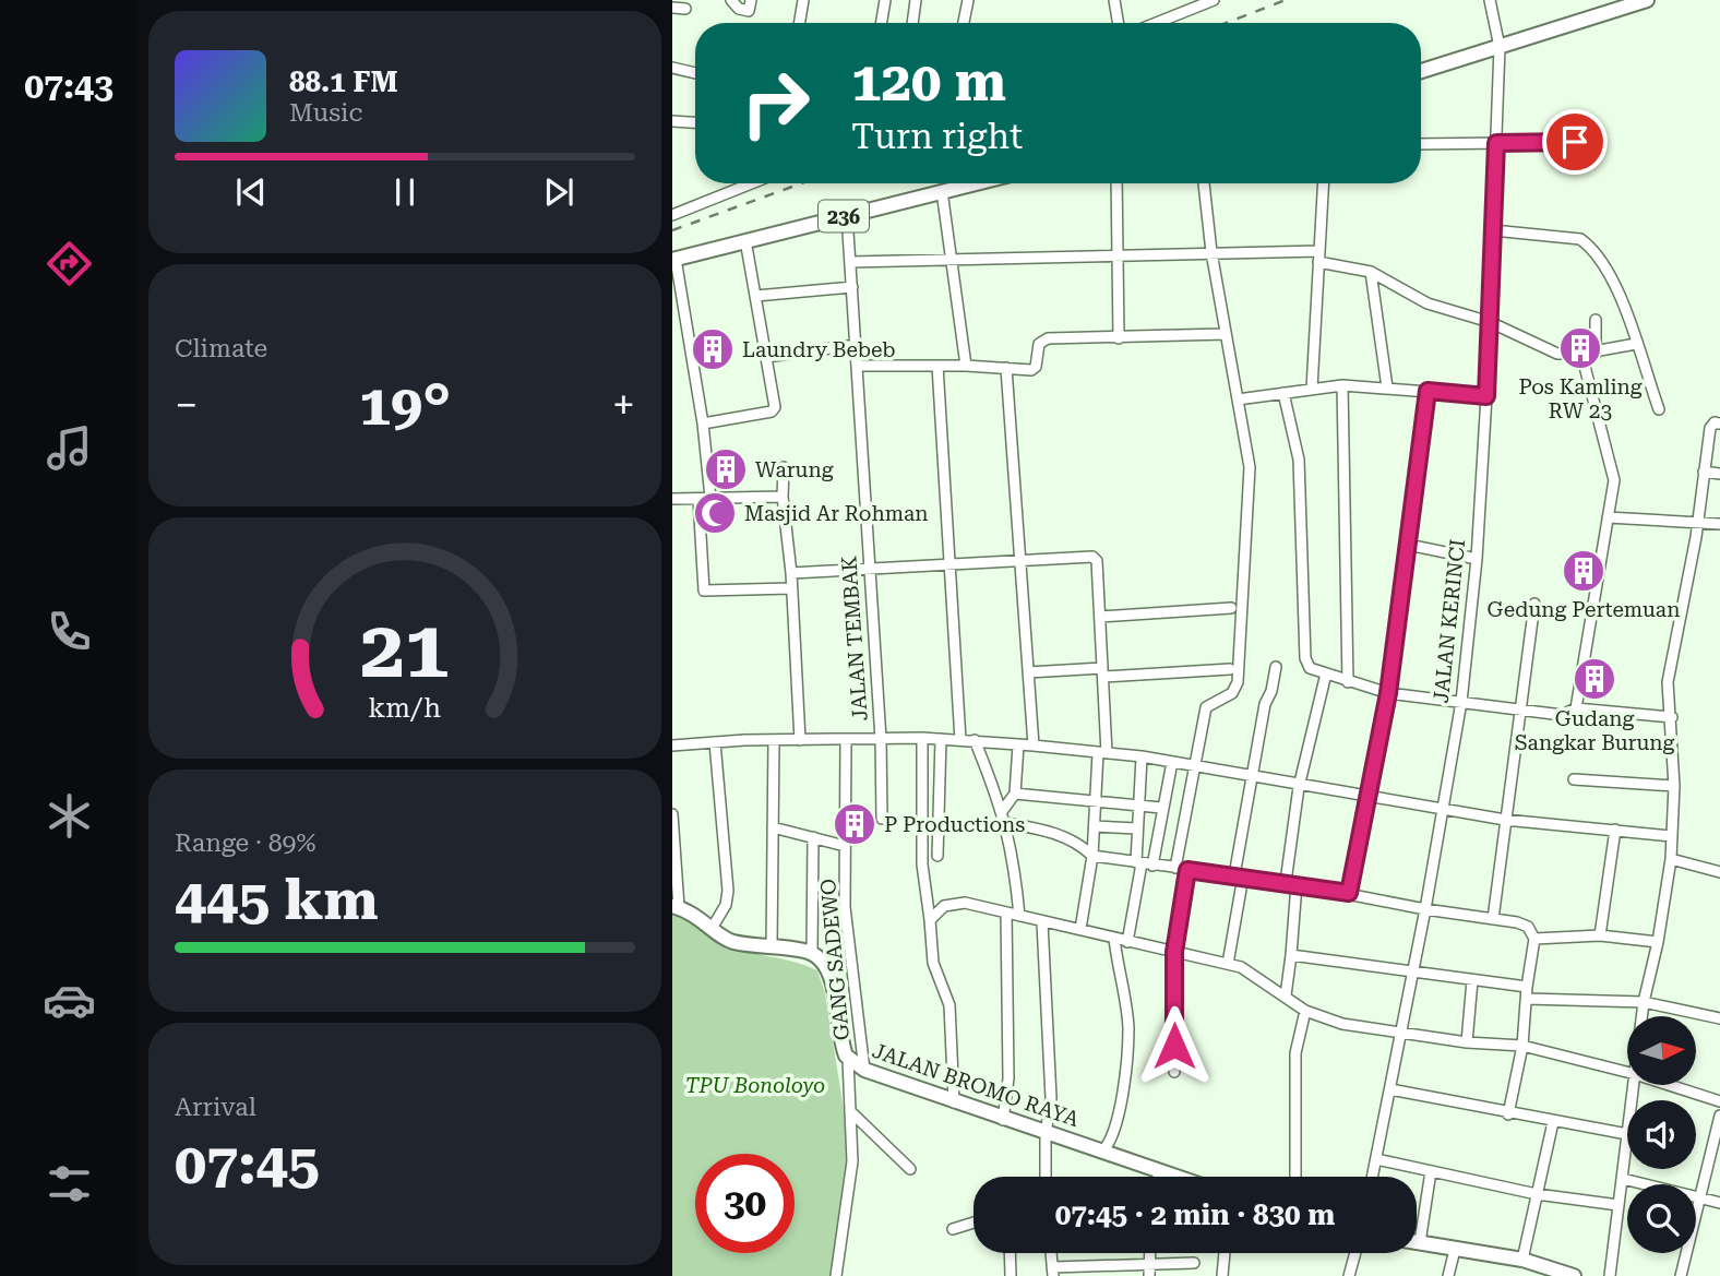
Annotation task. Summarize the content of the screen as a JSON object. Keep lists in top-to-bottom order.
{
  "streets": {
    "main road": ["236", "JALAN BROMO RAYA"],
    "street": ["JALAN KERINCI", "JALAN TEMBAK", "GANG SADEWO"]
  },
  "crossings": [
    ["236", "JALAN TEMBAK"],
    ["GANG SADEWO", "JALAN BROMO RAYA"]
  ],
  "parks": ["TPU Bonoloyo"],
  "places": {
    "building": [
      "Pos Kamling RW 23",
      "Laundry Bebeb",
      "Warung",
      "Gedung Pertemuan",
      "Gudang Sangkar Burung",
      "P Productions"
    ],
    "mosque": ["Masjid Ar Rohman"]
  },
  "north": "right",
  "page": {
    "tabs": "07:43",
    "turn": ["120 m", "Turn right"],
    "song": ["88.1 FM", "Music"],
    "tile": [
      "Climate",
      ["Range · 89%", "445 km"],
      ["Arrival", "07:45"]
    ],
    "heat": ["−", "19°", "+"],
    "limit": "30",
    "trip": "07:45 · 2 min · 830 m",
    "gauge": ["21", "km/h"]
  }
}
